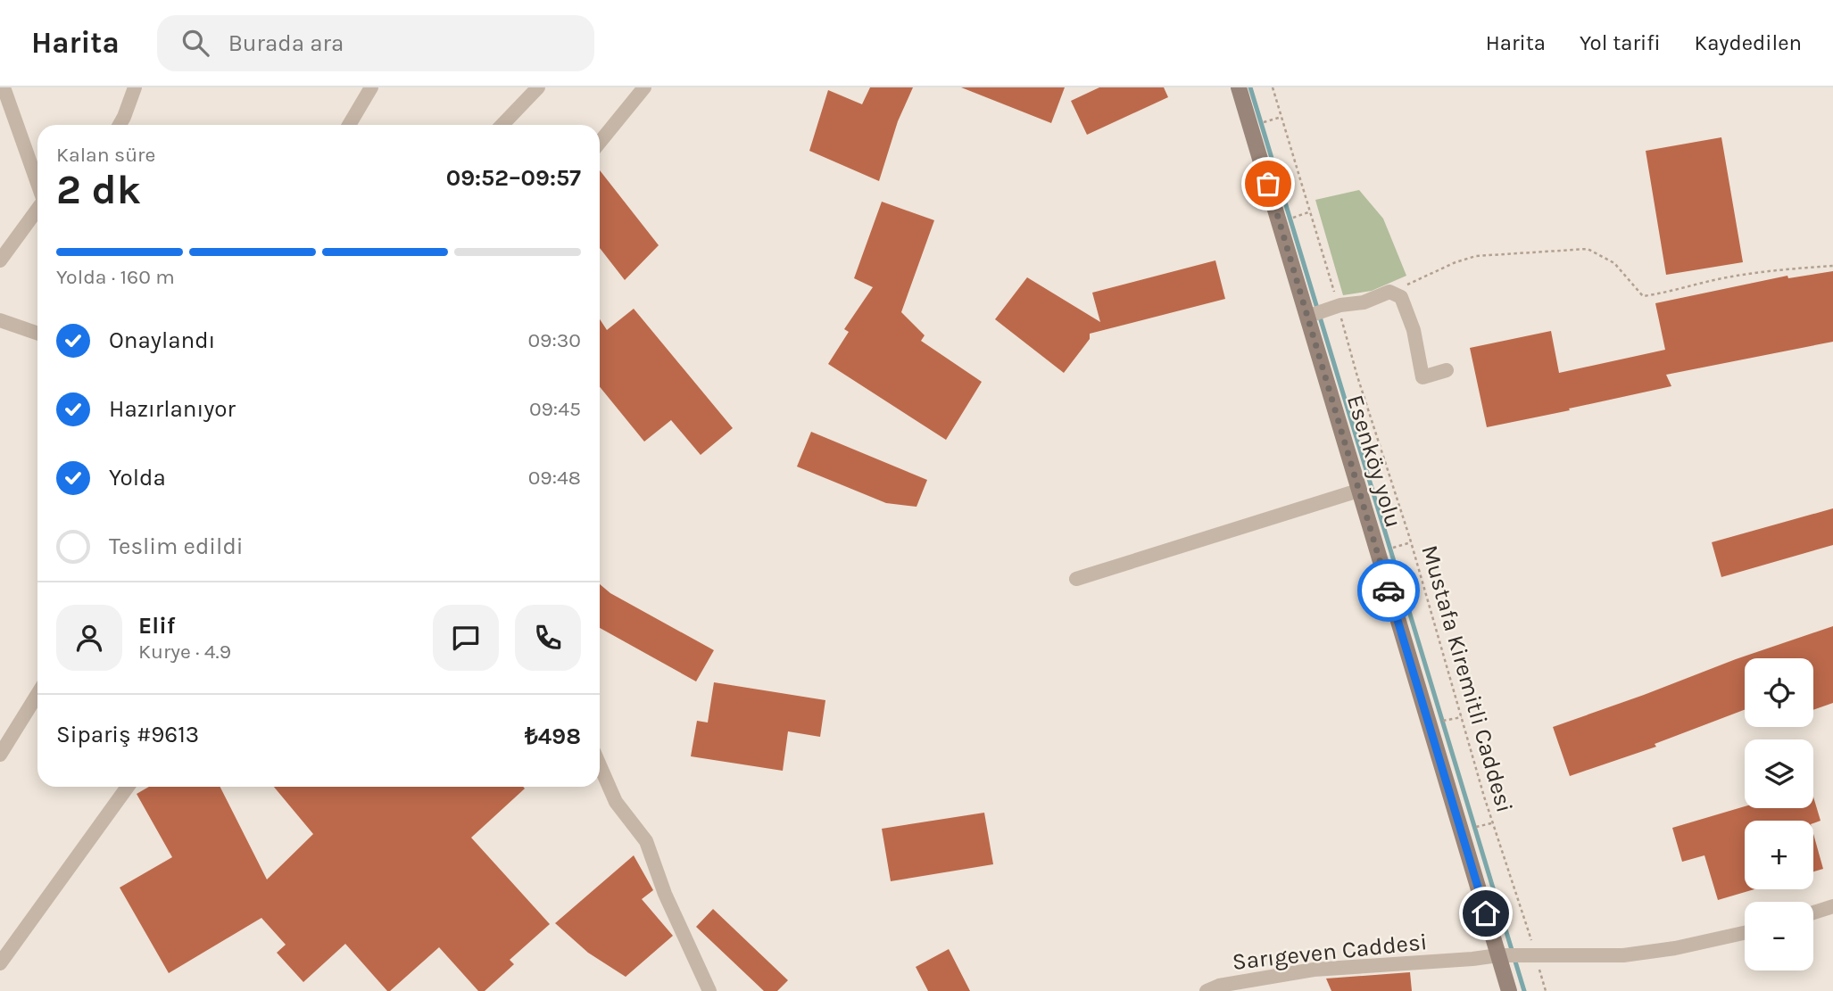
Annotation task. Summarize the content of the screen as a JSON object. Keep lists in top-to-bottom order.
{
  "streets": {
    "street": ["Esenköy yolu", "Sarıgeven Caddesi"],
    "path": ["Mustafa Kiremitli Caddesi"]
  },
  "crossings": [
    ["Esenköy yolu", "Mustafa Kiremitli Caddesi"],
    ["Esenköy yolu", "Sarıgeven Caddesi"],
    ["Mustafa Kiremitli Caddesi", "Sarıgeven Caddesi"]
  ],
  "page": {
    "header": "Harita",
    "search": "Burada ara",
    "nav": ["Harita", "Yol tarifi", "Kaydedilen"],
    "heading": ["2 dk", "Kalan süre", "09:52–09:57"],
    "panel": [
      "Elif",
      "Kurye · 4.9",
      "Sipariş #9613",
      "₺498"
    ],
    "bar": "Yolda · 160 m",
    "list": [
      ["Onaylandı", "09:30"],
      ["Hazırlanıyor", "09:45"],
      ["Yolda", "09:48"],
      "Teslim edildi"
    ],
    "map_buttons": ["+", "−"]
  }
}
